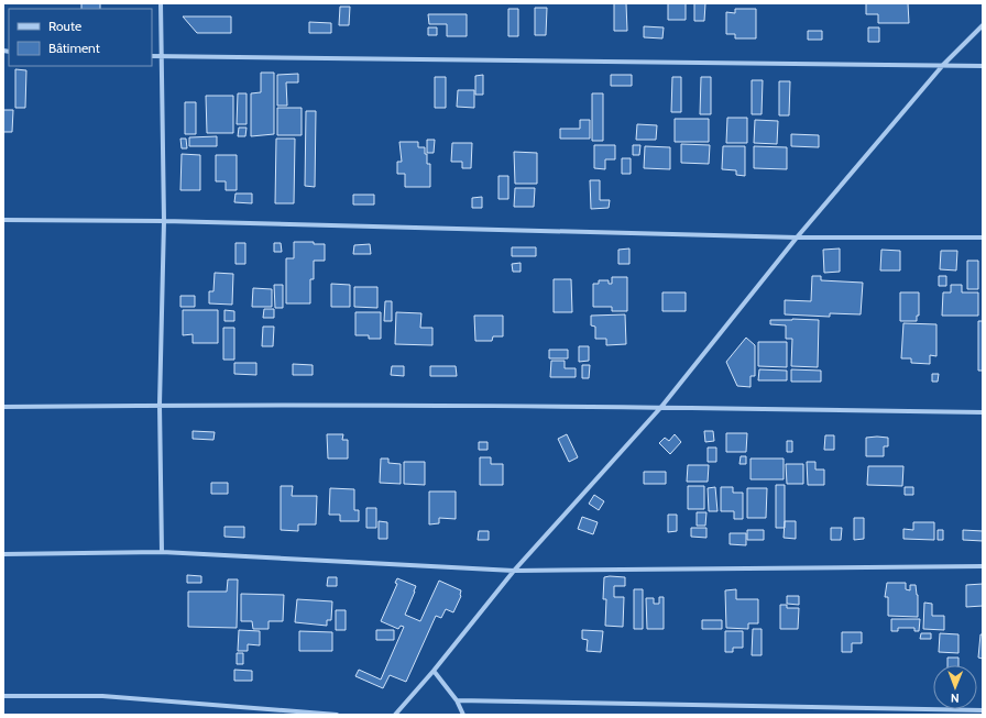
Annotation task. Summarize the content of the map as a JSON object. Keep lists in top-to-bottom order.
{
  "legend": ["Route", "Bâtiment"],
  "north": "bottom"
}
